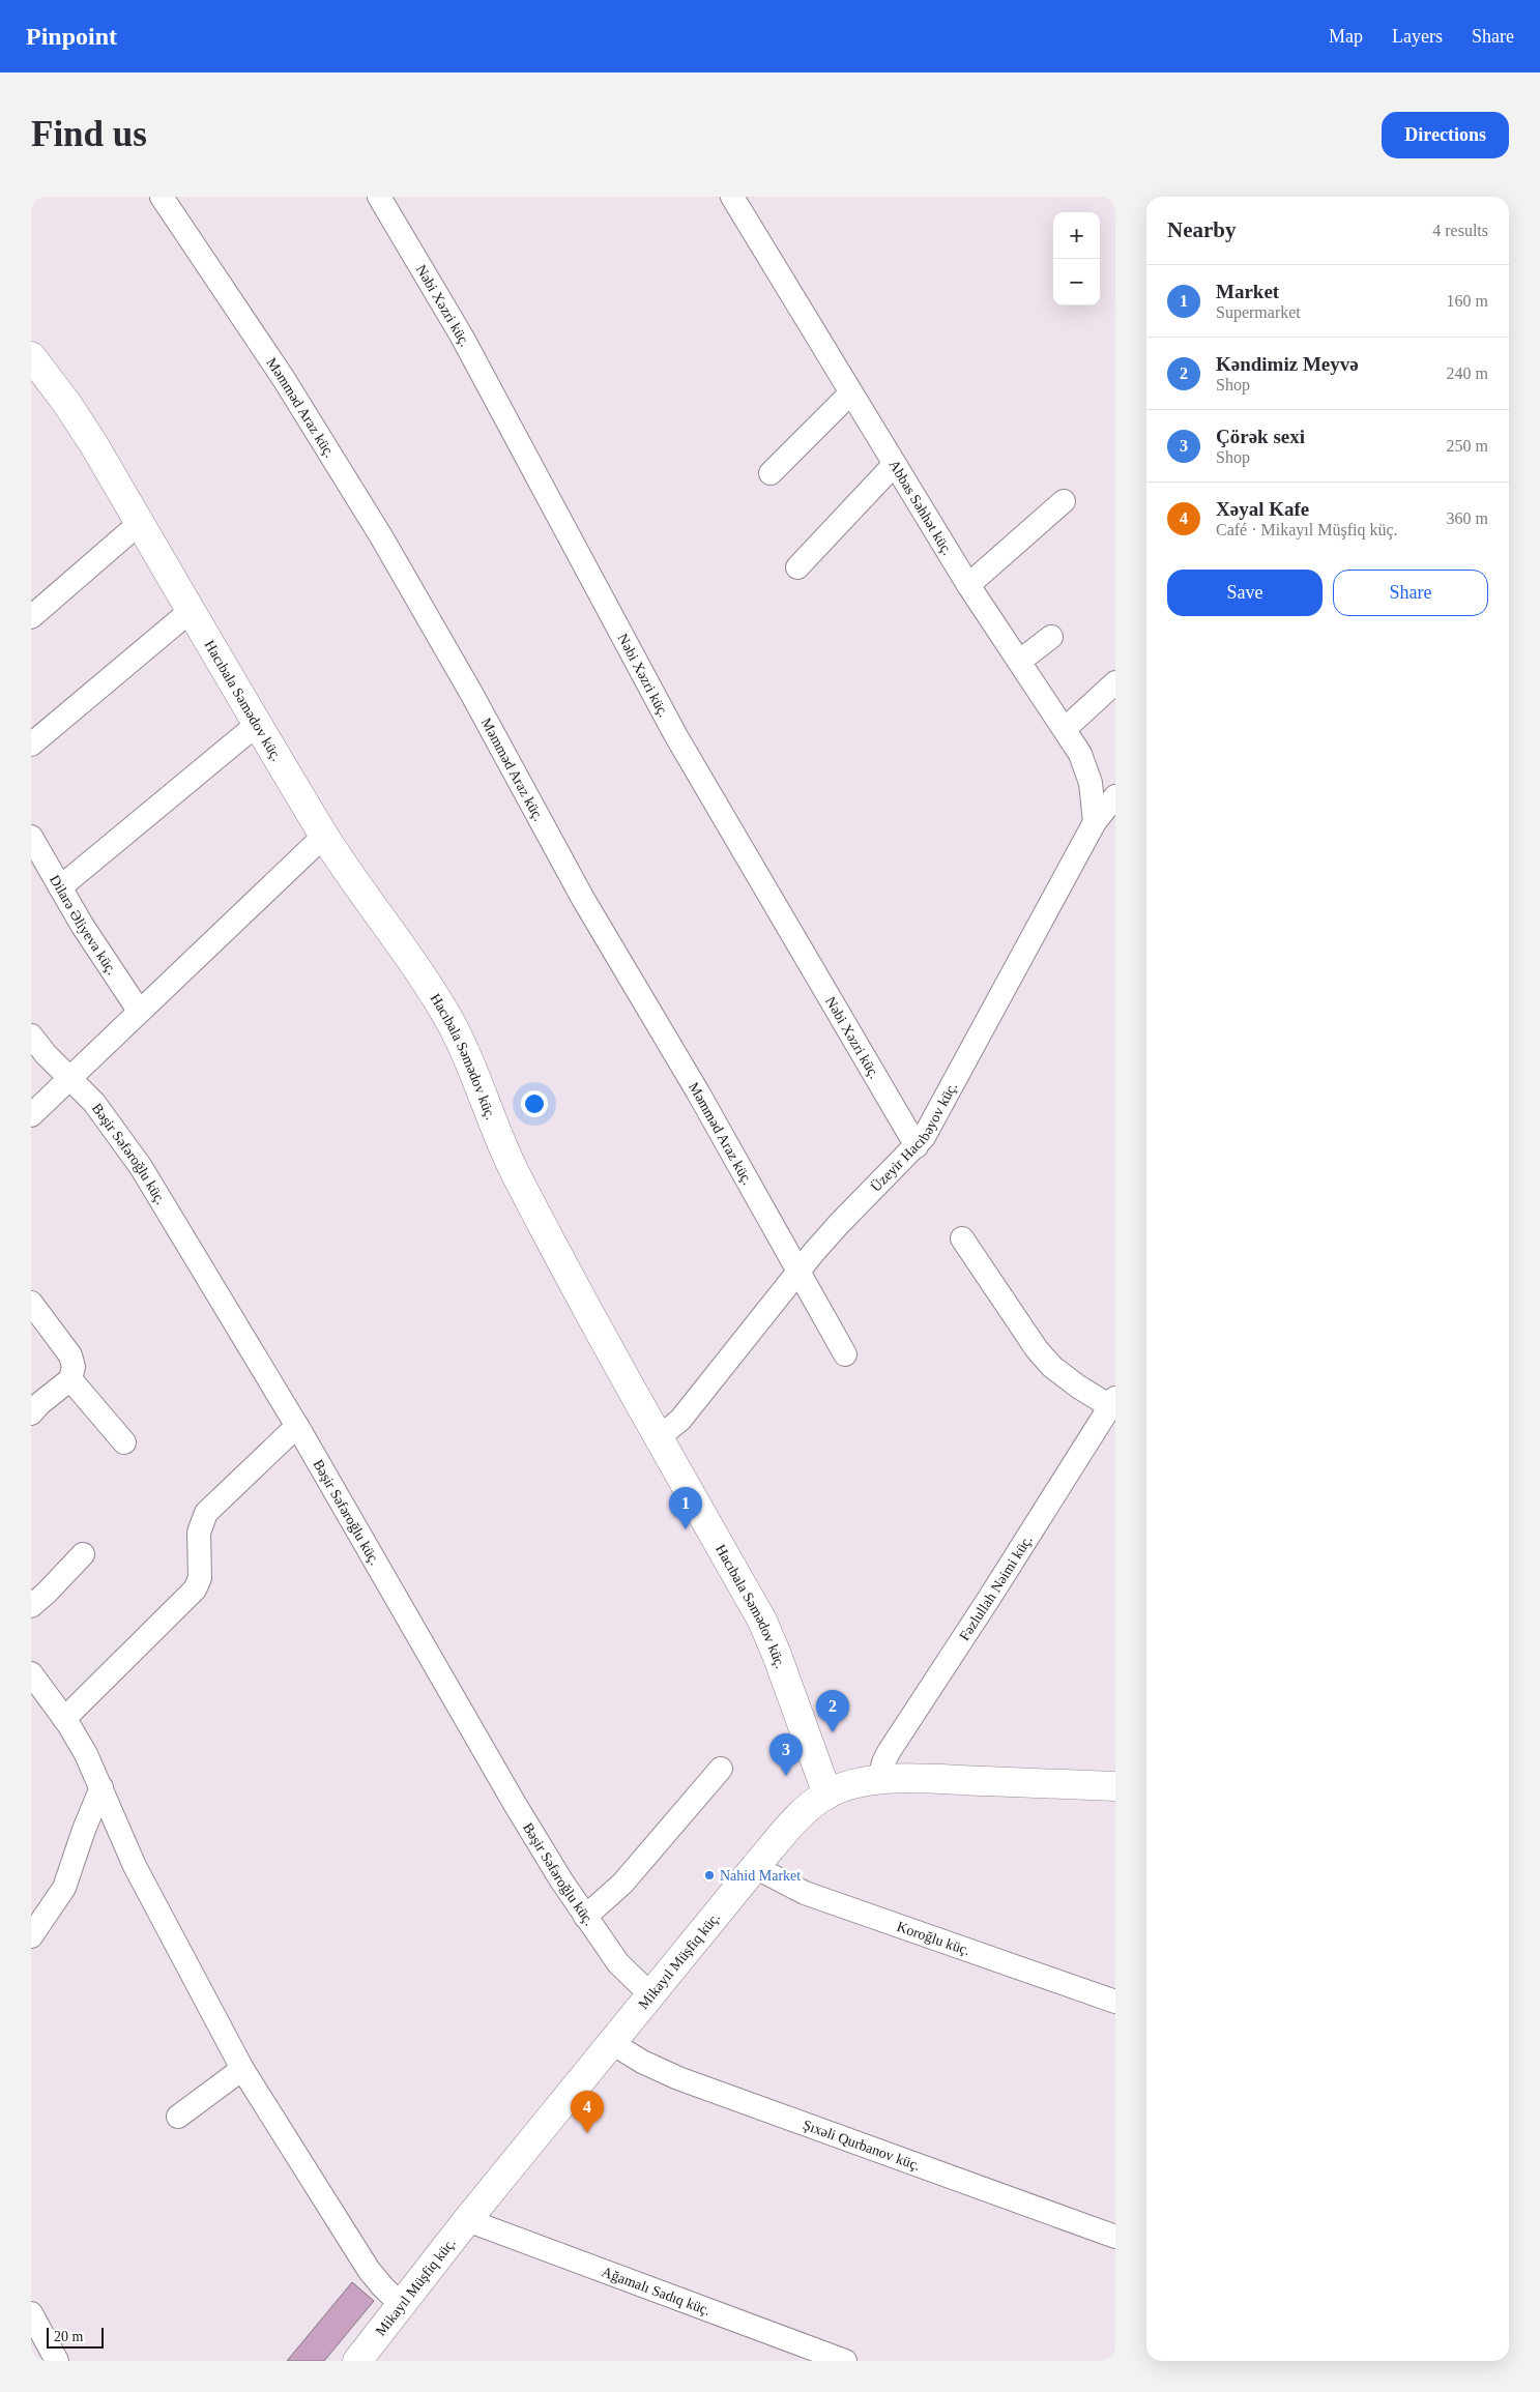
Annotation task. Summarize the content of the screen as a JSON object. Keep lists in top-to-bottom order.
{
  "streets": {
    "street": [
      "Nəbi Xəzri küç.",
      "Məmməd Araz küç.",
      "Abbas Səhhət küç.",
      "Hacıbala Səmədov küç.",
      "Dilarə Əliyeva küç.",
      "Üzeyir Hacıbəyov küç.",
      "Bəşir Səfəroğlu küç.",
      "Fəzlullah Nəimi küç.",
      "Koroğlu küç.",
      "Mikayıl Müşfiq küç.",
      "Şıxəli Qurbanov küç.",
      "Ağamalı Sadıq küç."
    ]
  },
  "crossings": [
    ["Nəbi Xəzri küç.", "Üzeyir Hacıbəyov küç."],
    ["Məmməd Araz küç.", "Üzeyir Hacıbəyov küç."],
    ["Abbas Səhhət küç.", "Üzeyir Hacıbəyov küç."],
    ["Hacıbala Səmədov küç.", "Üzeyir Hacıbəyov küç."],
    ["Hacıbala Səmədov küç.", "Mikayıl Müşfiq küç."],
    ["Bəşir Səfəroğlu küç.", "Mikayıl Müşfiq küç."],
    ["Fəzlullah Nəimi küç.", "Mikayıl Müşfiq küç."],
    ["Koroğlu küç.", "Mikayıl Müşfiq küç."],
    ["Mikayıl Müşfiq küç.", "Şıxəli Qurbanov küç."],
    ["Mikayıl Müşfiq küç.", "Ağamalı Sadıq küç."]
  ],
  "places": ["Nahid Market"],
  "scale_bar": "20 m",
  "page": {
    "header": "Pinpoint",
    "nav": ["Map", "Layers", "Share"],
    "buttons": [
      "Directions",
      ["Save", "Share"]
    ],
    "title": "Find us",
    "heading": ["Nearby", "4 results"],
    "map_buttons": ["+", "−"],
    "list": [
      {
        "mark": "1",
        "name": "Market",
        "note": "Supermarket",
        "value": "160 m"
      },
      {
        "mark": "2",
        "name": "Kəndimiz Meyvə",
        "note": "Shop",
        "value": "240 m"
      },
      {
        "mark": "3",
        "name": "Çörək sexi",
        "note": "Shop",
        "value": "250 m"
      },
      {
        "mark": "4",
        "name": "Xəyal Kafe",
        "note": "Café · Mikayıl Müşfiq küç.",
        "value": "360 m"
      }
    ],
    "pins": [
      "1",
      "2",
      "3",
      "4"
    ],
    "scale": "20 m"
  }
}
